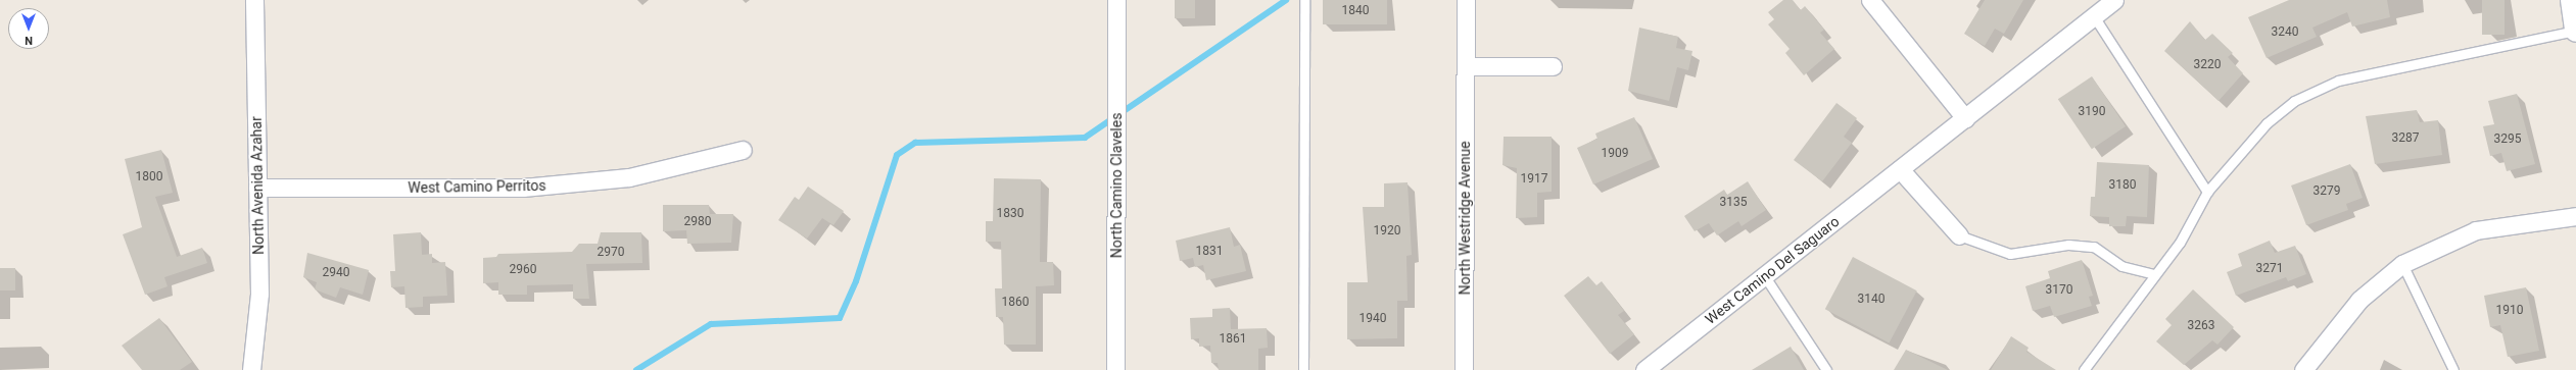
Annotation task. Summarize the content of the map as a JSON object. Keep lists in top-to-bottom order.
{
  "streets": {
    "street": [
      "North Avenida Azahar",
      "North Camino Claveles",
      "West Camino Perritos",
      "North Westridge Avenue",
      "West Camino Del Saguaro"
    ]
  },
  "crossings": [
    ["North Avenida Azahar", "West Camino Perritos"]
  ],
  "house_numbers": [
    "1840",
    "3240",
    "3220",
    "3190",
    "3287",
    "3295",
    "1909",
    "1800",
    "1917",
    "3180",
    "3279",
    "3135",
    "1830",
    "2980",
    "1920",
    "1831",
    "2970",
    "3271",
    "2960",
    "2940",
    "3170",
    "3140",
    "1860",
    "1910",
    "1940",
    "3263",
    "1861"
  ],
  "north": "bottom"
}
